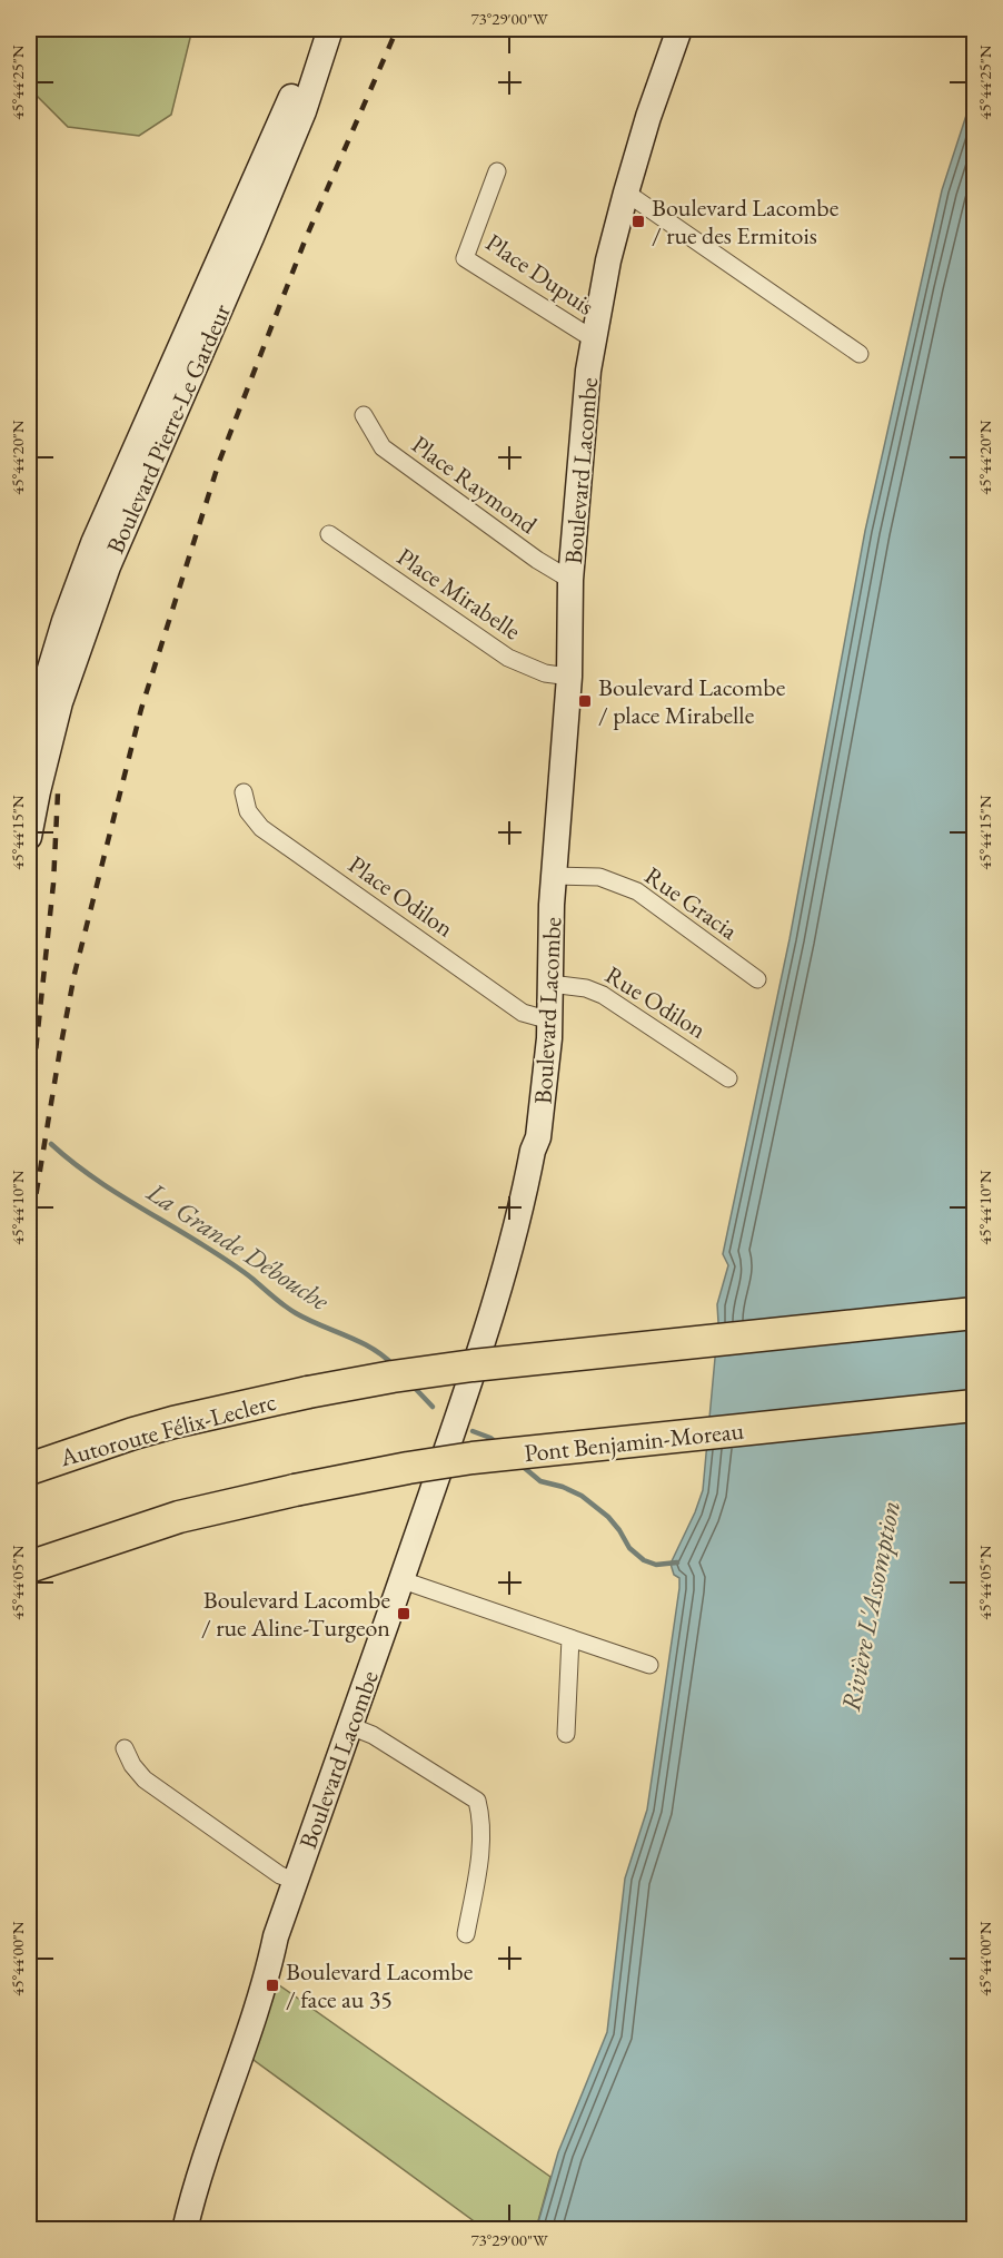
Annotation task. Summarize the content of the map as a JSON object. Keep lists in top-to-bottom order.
{
  "streets": {
    "highway": ["Autoroute Félix-Leclerc", "Pont Benjamin-Moreau"],
    "main road": ["Boulevard Pierre-Le Gardeur", "Boulevard Lacombe"],
    "street": [
      "Place Dupuis",
      "Place Raymond",
      "Place Mirabelle",
      "Place Odilon",
      "Rue Gracia",
      "Rue Odilon"
    ]
  },
  "crossings": [
    ["Place Dupuis", "Boulevard Lacombe"],
    ["Boulevard Lacombe", "Place Raymond"],
    ["Boulevard Lacombe", "Place Mirabelle"],
    ["Boulevard Lacombe", "Place Odilon"],
    ["Boulevard Lacombe", "Rue Gracia"],
    ["Boulevard Lacombe", "Rue Odilon"]
  ],
  "water": ["La Grande Débouche", "Rivière L'Assomption"],
  "places": {
    "transit": [
      "Boulevard Lacombe / rue des Ermitois",
      "Boulevard Lacombe / place Mirabelle",
      "Boulevard Lacombe / rue Aline-Turgeon",
      "Boulevard Lacombe / face au 35"
    ]
  },
  "coordinates": [
    "73°29'00\"W",
    "45°44'25\"N",
    "45°44'20\"N",
    "45°44'15\"N",
    "45°44'10\"N",
    "45°44'05\"N",
    "45°44'00\"N"
  ]
}
